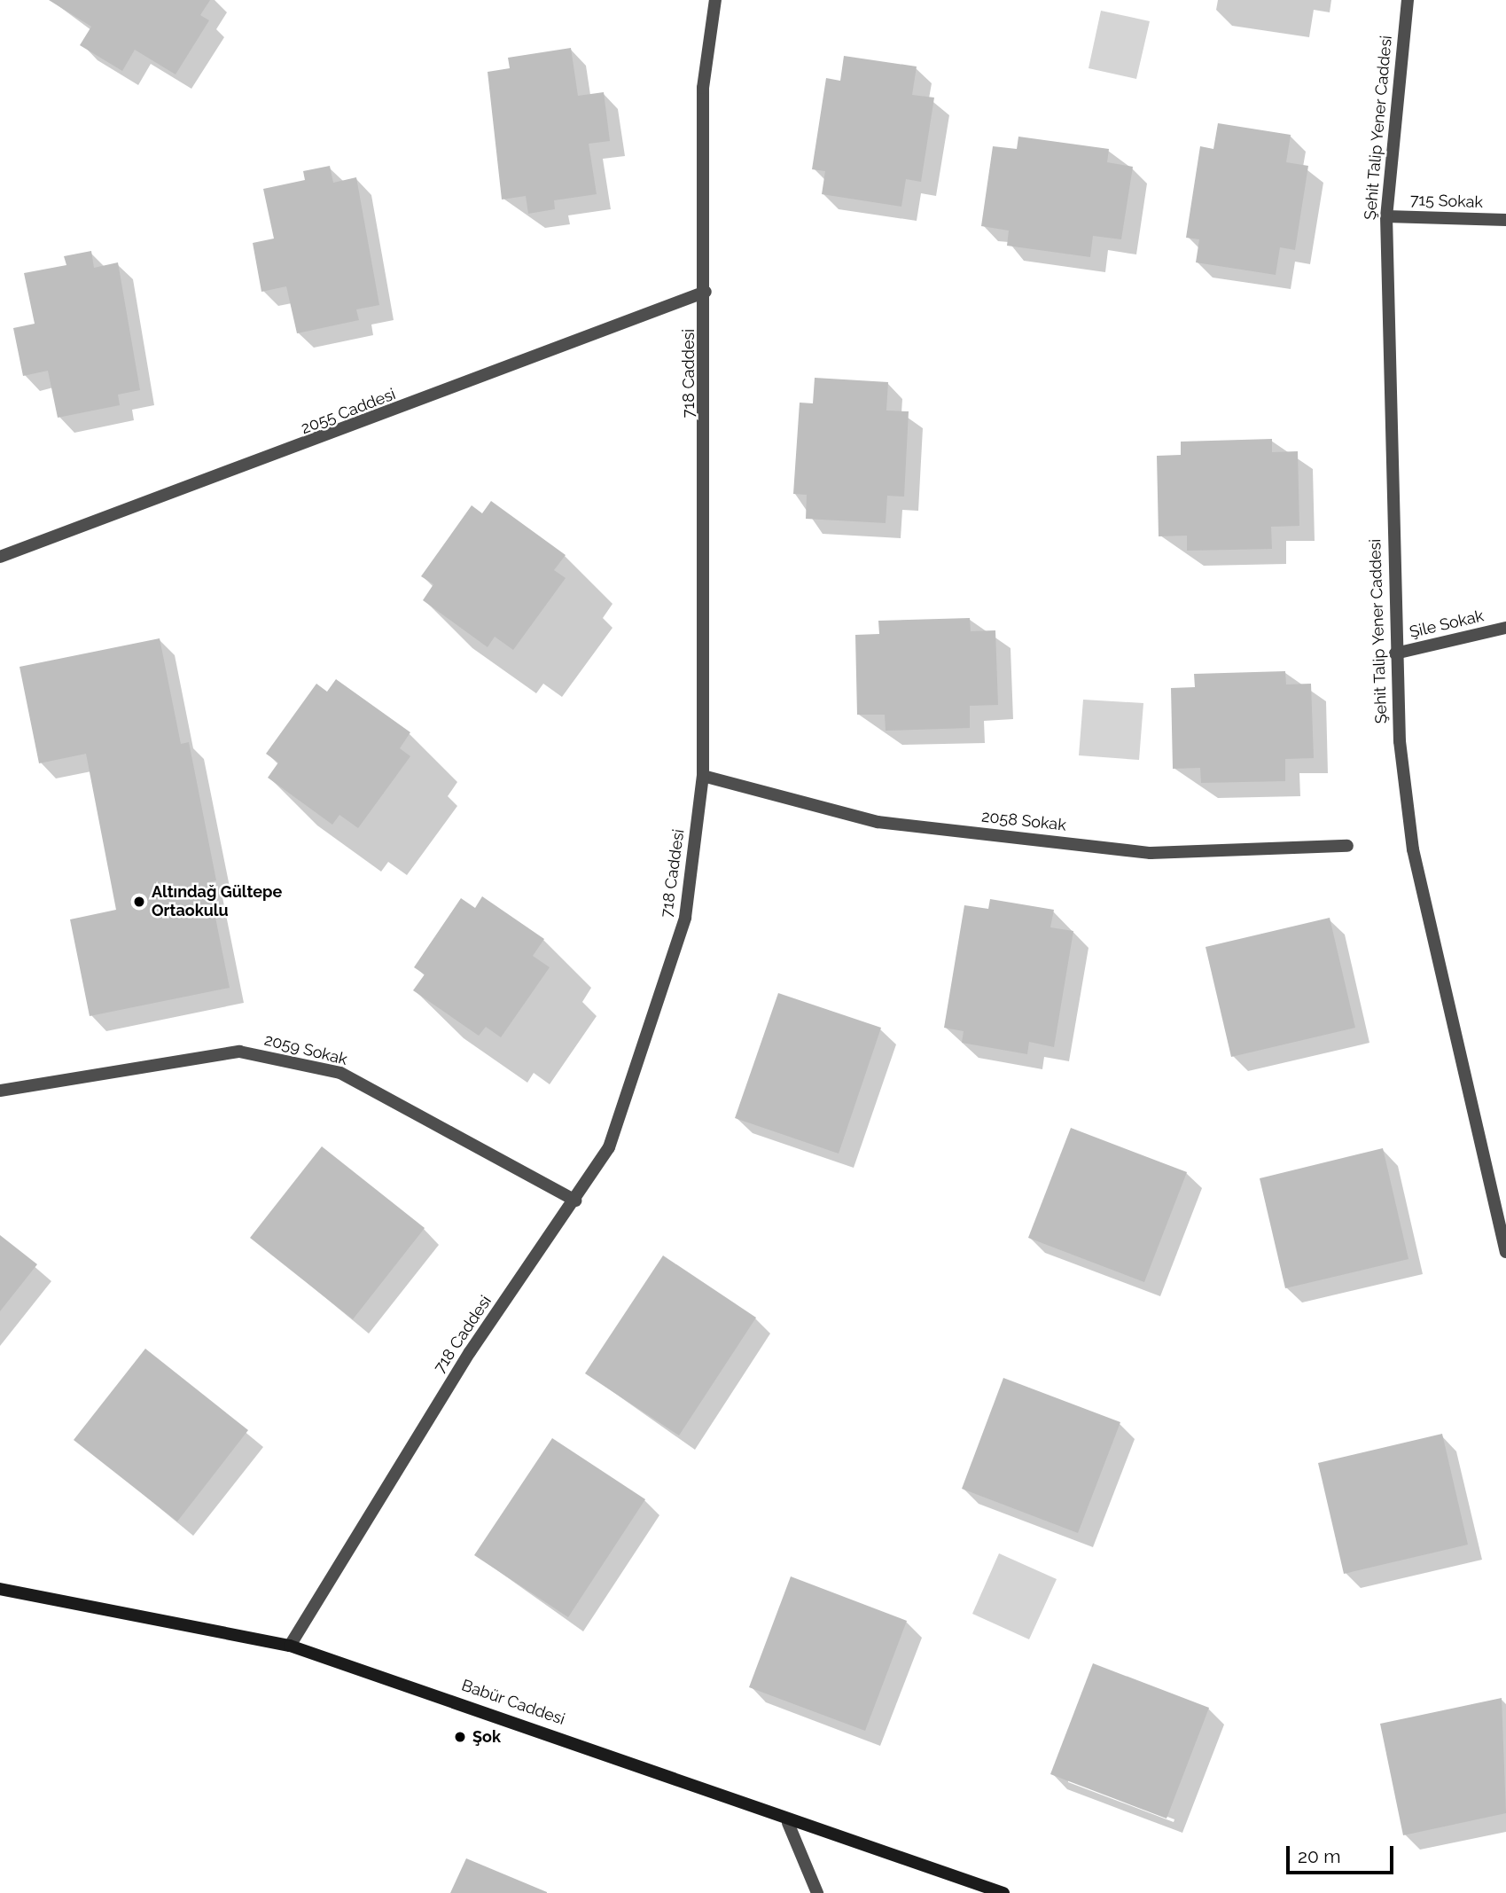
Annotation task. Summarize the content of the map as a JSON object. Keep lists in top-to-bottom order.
{
  "streets": {
    "main road": ["Babür Caddesi"],
    "street": [
      "Şehit Talip Yener Caddesi",
      "715 Sokak",
      "718 Caddesi",
      "2055 Caddesi",
      "Şile Sokak",
      "2058 Sokak",
      "2059 Sokak"
    ]
  },
  "crossings": [
    ["Şehit Talip Yener Caddesi", "715 Sokak"],
    ["Şehit Talip Yener Caddesi", "Şile Sokak"],
    ["718 Caddesi", "2055 Caddesi"],
    ["718 Caddesi", "2058 Sokak"],
    ["718 Caddesi", "2059 Sokak"],
    ["718 Caddesi", "Babür Caddesi"]
  ],
  "places": ["Altındağ Gültepe Ortaokulu", "Şok"],
  "scale_bar": "20 m"
}
